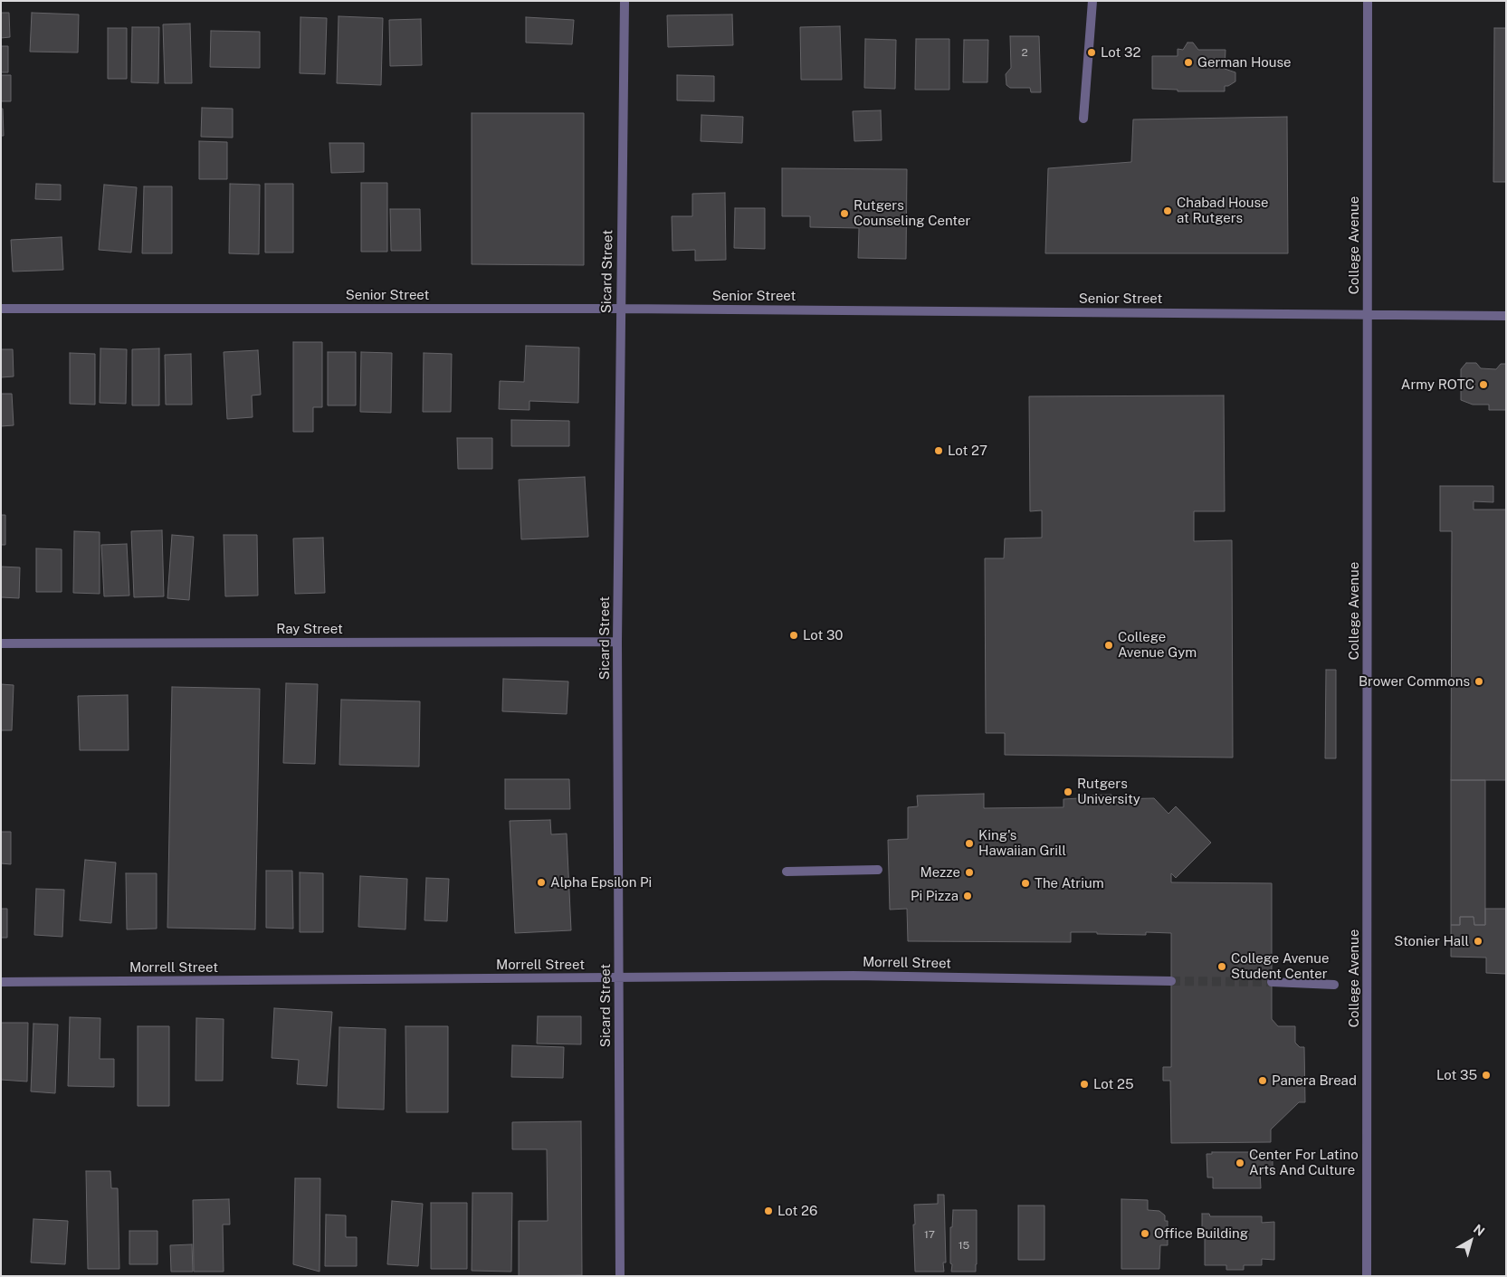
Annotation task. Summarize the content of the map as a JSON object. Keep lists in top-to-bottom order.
{
  "streets": {
    "street": [
      "College Avenue",
      "Sicard Street",
      "Senior Street",
      "Ray Street",
      "Morrell Street"
    ]
  },
  "crossings": [
    ["College Avenue", "Senior Street"],
    ["Sicard Street", "Senior Street"],
    ["Sicard Street", "Ray Street"],
    ["Sicard Street", "Morrell Street"]
  ],
  "places": [
    "Lot 32",
    "German House",
    "Chabad House at Rutgers",
    "Rutgers Counseling Center",
    "Army ROTC",
    "Lot 27",
    "Lot 30",
    "College Avenue Gym",
    "Brower Commons",
    "Rutgers University",
    "King's Hawaiian Grill",
    "Mezze",
    "Alpha Epsilon Pi",
    "The Atrium",
    "Pi Pizza",
    "Stonier Hall",
    "College Avenue Student Center",
    "Lot 35",
    "Panera Bread",
    "Lot 25",
    "Center For Latino Arts And Culture",
    "Lot 26",
    "Office Building"
  ],
  "house_numbers": ["2", "17", "15"],
  "north": "top right"
}
